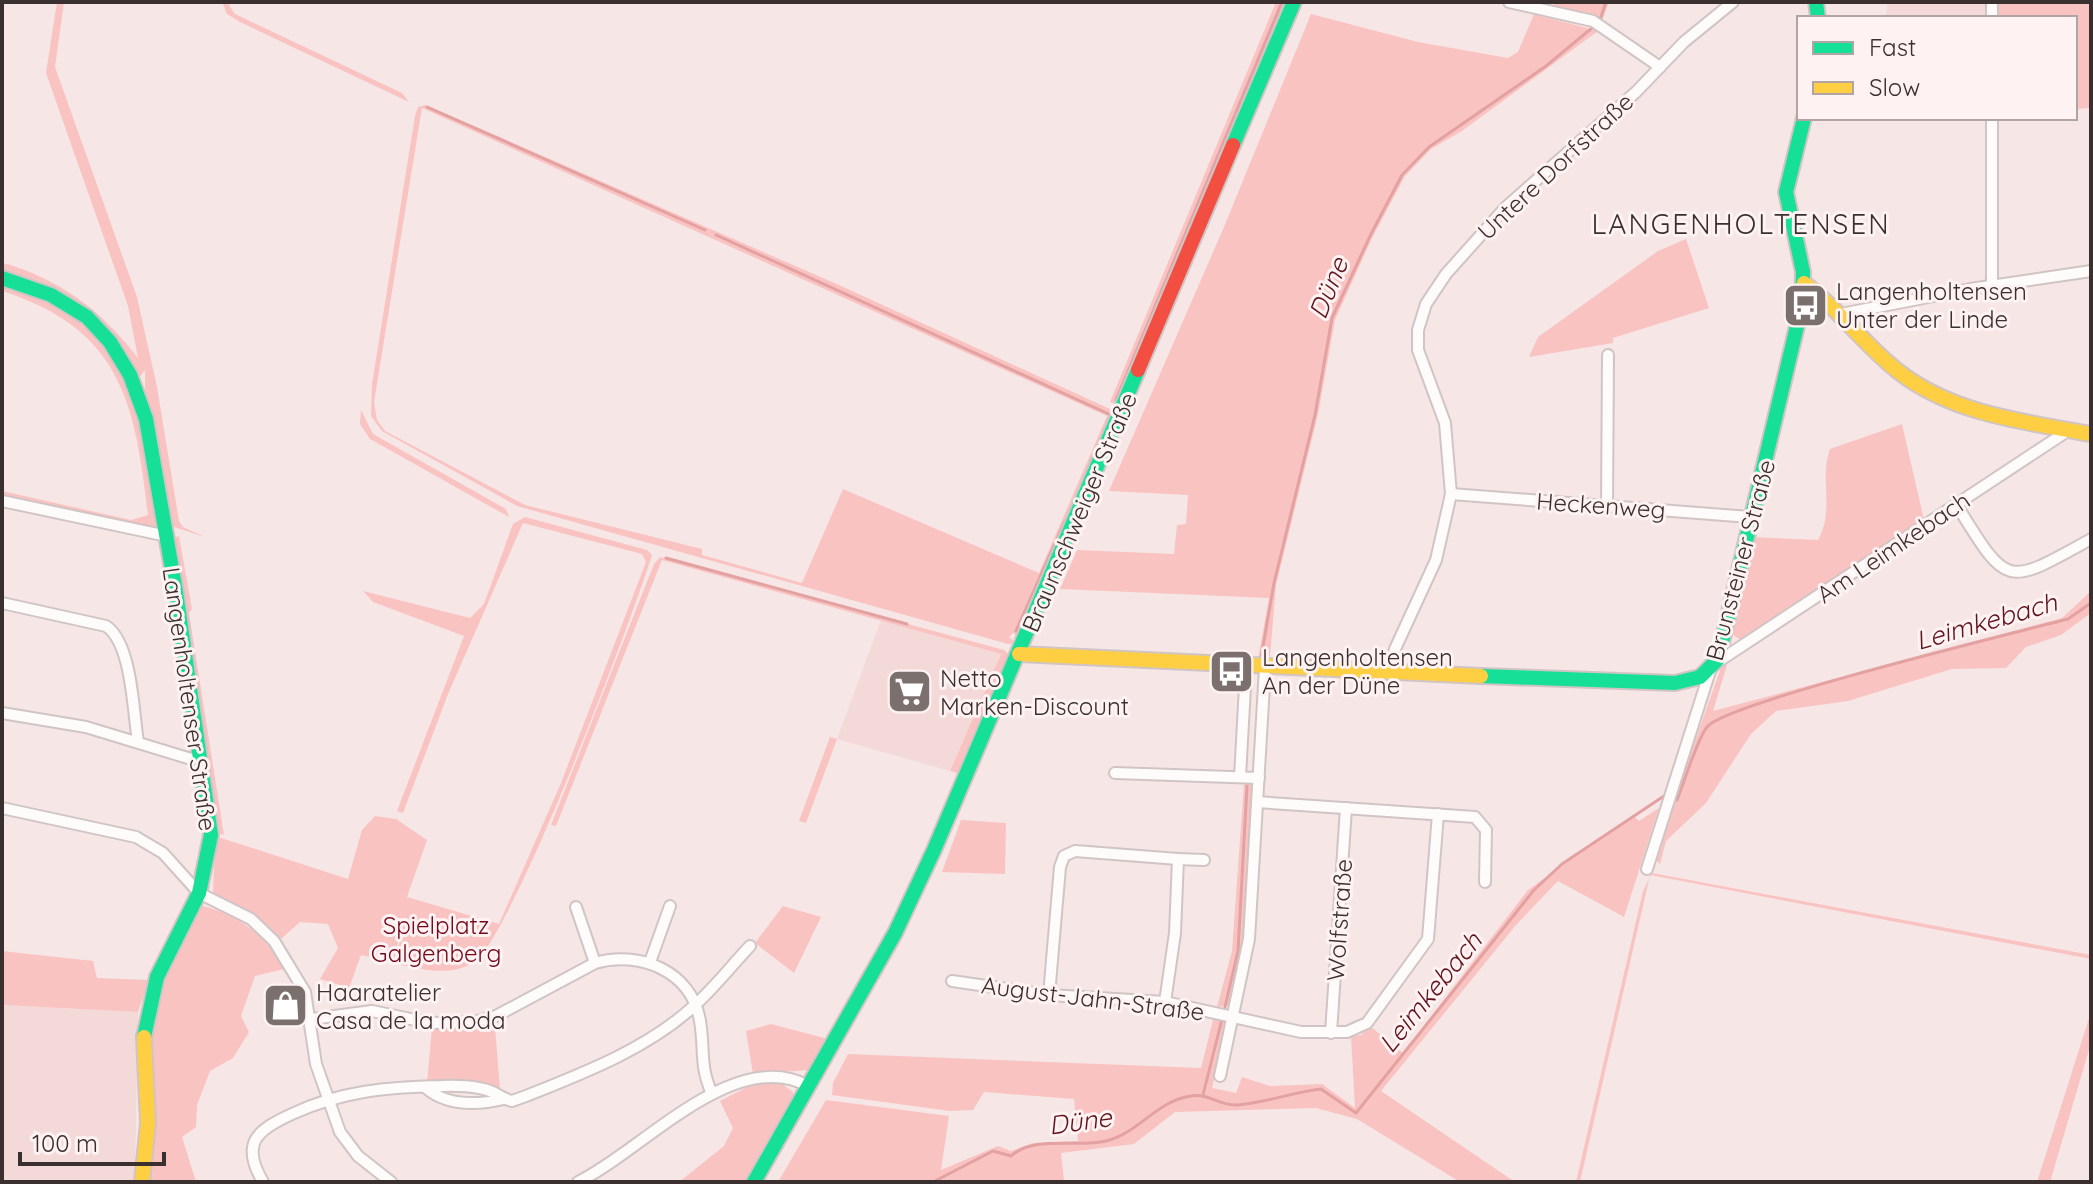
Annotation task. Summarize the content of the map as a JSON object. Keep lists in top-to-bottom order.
{
  "streets": {
    "street": [
      "Untere Dorfstraße",
      "Heckenweg",
      "Braunschweiger Straße",
      "Am Leimkebach",
      "Brunsteiner Straße",
      "Langenholtenser Straße",
      "Wolfstraße",
      "August-Jahn-Straße"
    ]
  },
  "crossings": [
    ["Untere Dorfstraße", "Heckenweg"],
    ["Untere Dorfstraße", "Brunsteiner Straße"],
    ["Heckenweg", "Brunsteiner Straße"],
    ["Braunschweiger Straße", "Brunsteiner Straße"],
    ["Am Leimkebach", "Brunsteiner Straße"],
    ["Wolfstraße", "August-Jahn-Straße"]
  ],
  "districts": ["LANGENHOLTENSEN"],
  "water": ["Düne", "Leimkebach"],
  "parks": ["Spielplatz Galgenberg"],
  "places": {
    "bus stop": ["Langenholtensen Unter der Linde", "Langenholtensen An der Düne"],
    "supermarket": ["Netto Marken-Discount"],
    "shop": ["Haaratelier Casa de la moda"]
  },
  "legend": ["Fast", "Slow"],
  "scale_bar": "100 m"
}
